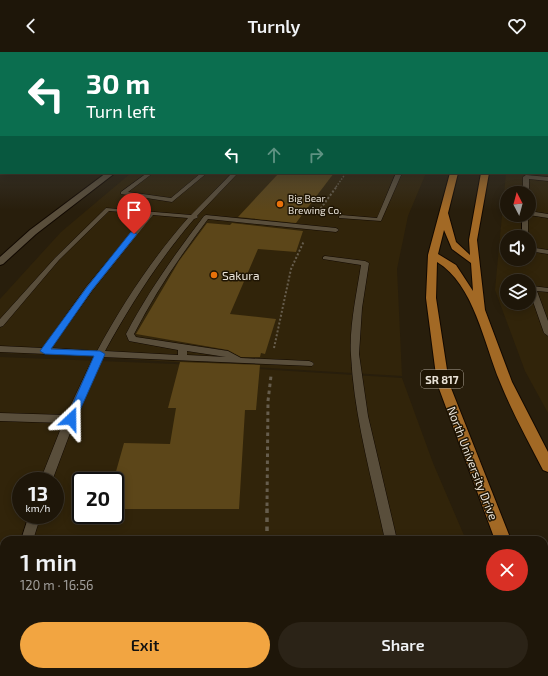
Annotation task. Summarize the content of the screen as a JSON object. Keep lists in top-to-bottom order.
{
  "streets": {
    "main road": ["SR 817", "North University Drive"]
  },
  "places": ["Big Bear Brewing Co.", "Sakura"],
  "north": "top",
  "page": {
    "header": "Turnly",
    "turn": ["30 m", "Turn left"],
    "speed": "13 km/h",
    "limit": "20",
    "heading": ["1 min", "120 m · 16:56"],
    "buttons": ["Exit", "Share"]
  }
}
